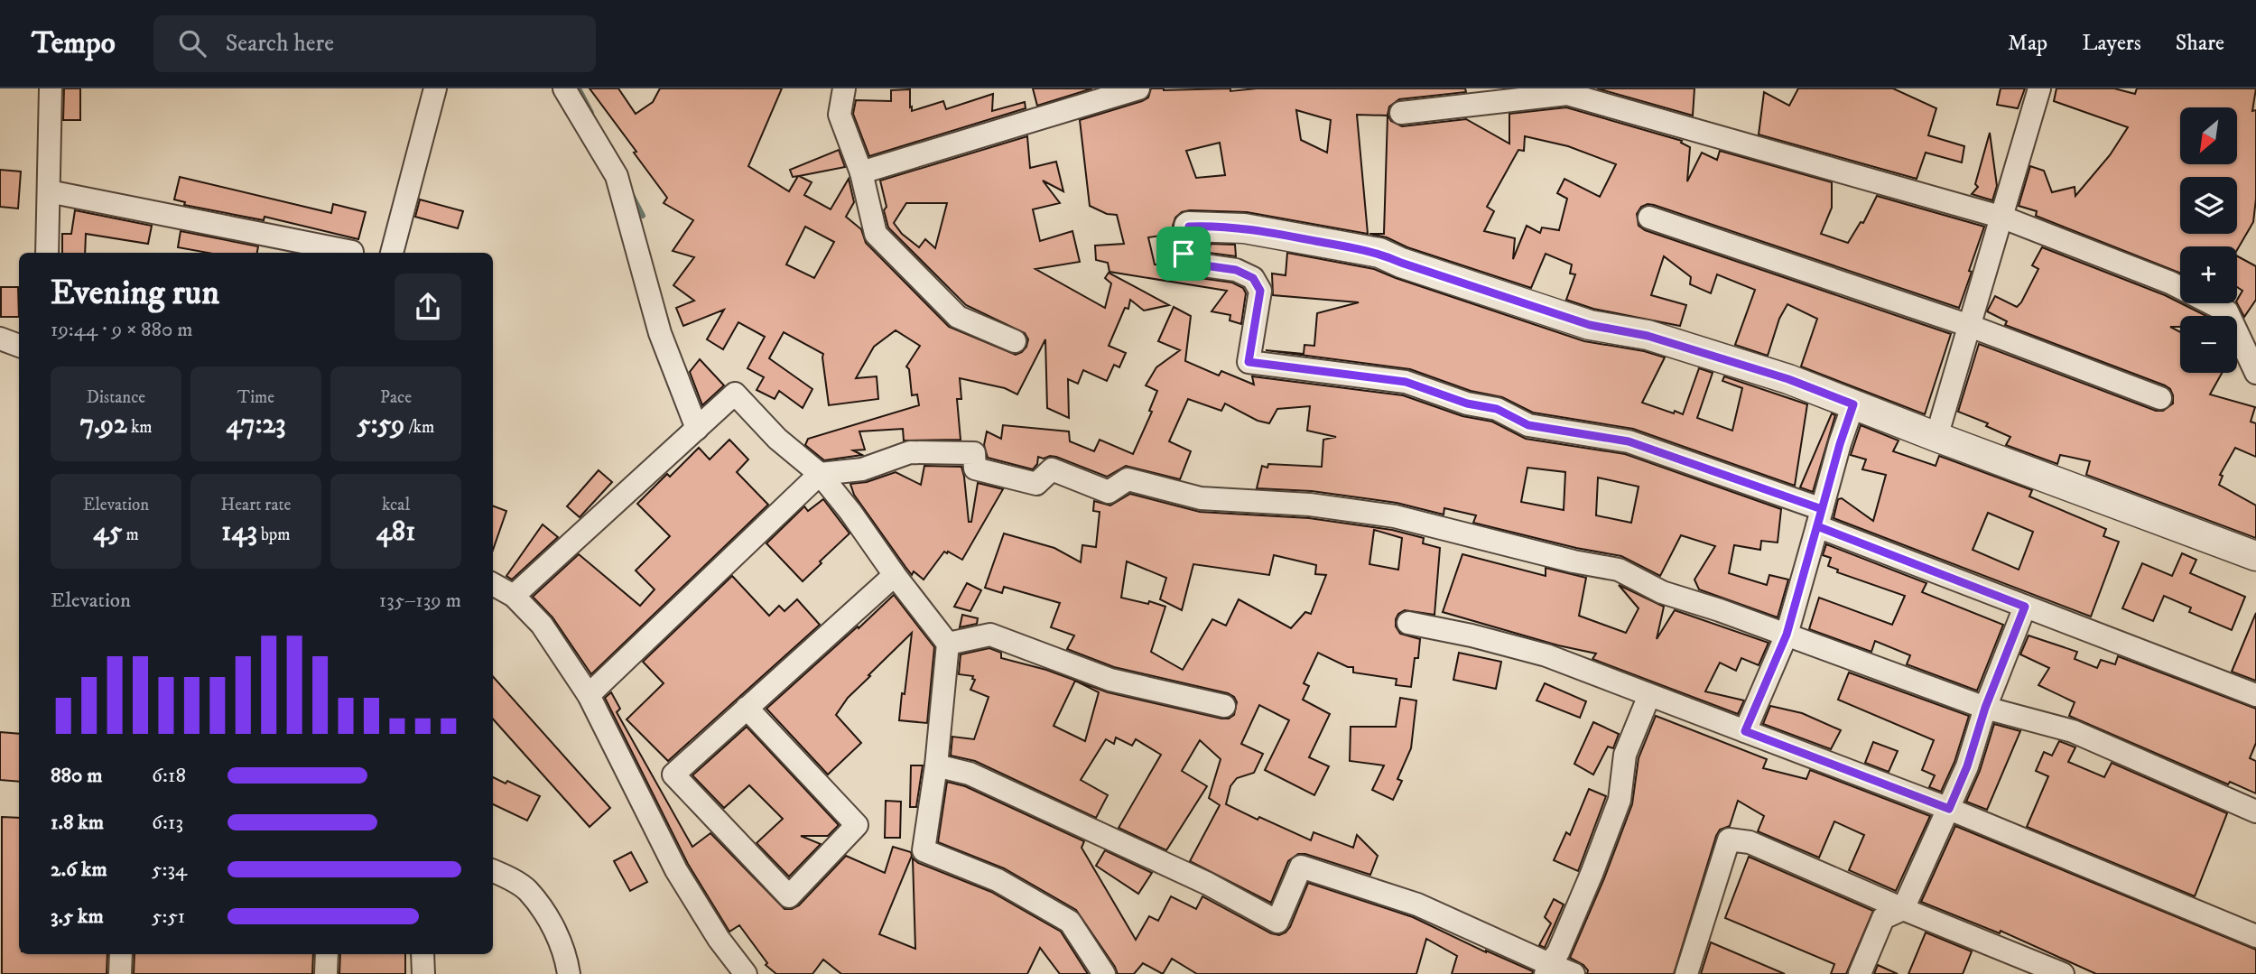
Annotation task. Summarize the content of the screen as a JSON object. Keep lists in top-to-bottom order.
{
  "north": "bottom left",
  "page": {
    "header": "Tempo",
    "search": "Search here",
    "nav": ["Map", "Layers", "Share"],
    "map_buttons": ["+", "−"],
    "heading": ["Evening run", "19:44 · 9 × 880 m"],
    "stats": [
      ["Distance", "7.92 km"],
      ["Time", "47:23"],
      ["Pace", "5:59 /km"],
      ["Elevation", "45 m"],
      ["Heart rate", "143 bpm"],
      ["kcal", "481"]
    ],
    "chart": ["Elevation", "135–139 m"],
    "list": [
      {
        "name": "880 m",
        "note": "6:18"
      },
      {
        "name": "1.8 km",
        "note": "6:13"
      },
      {
        "name": "2.6 km",
        "note": "5:34"
      },
      {
        "name": "3.5 km",
        "note": "5:51"
      }
    ]
  }
}
